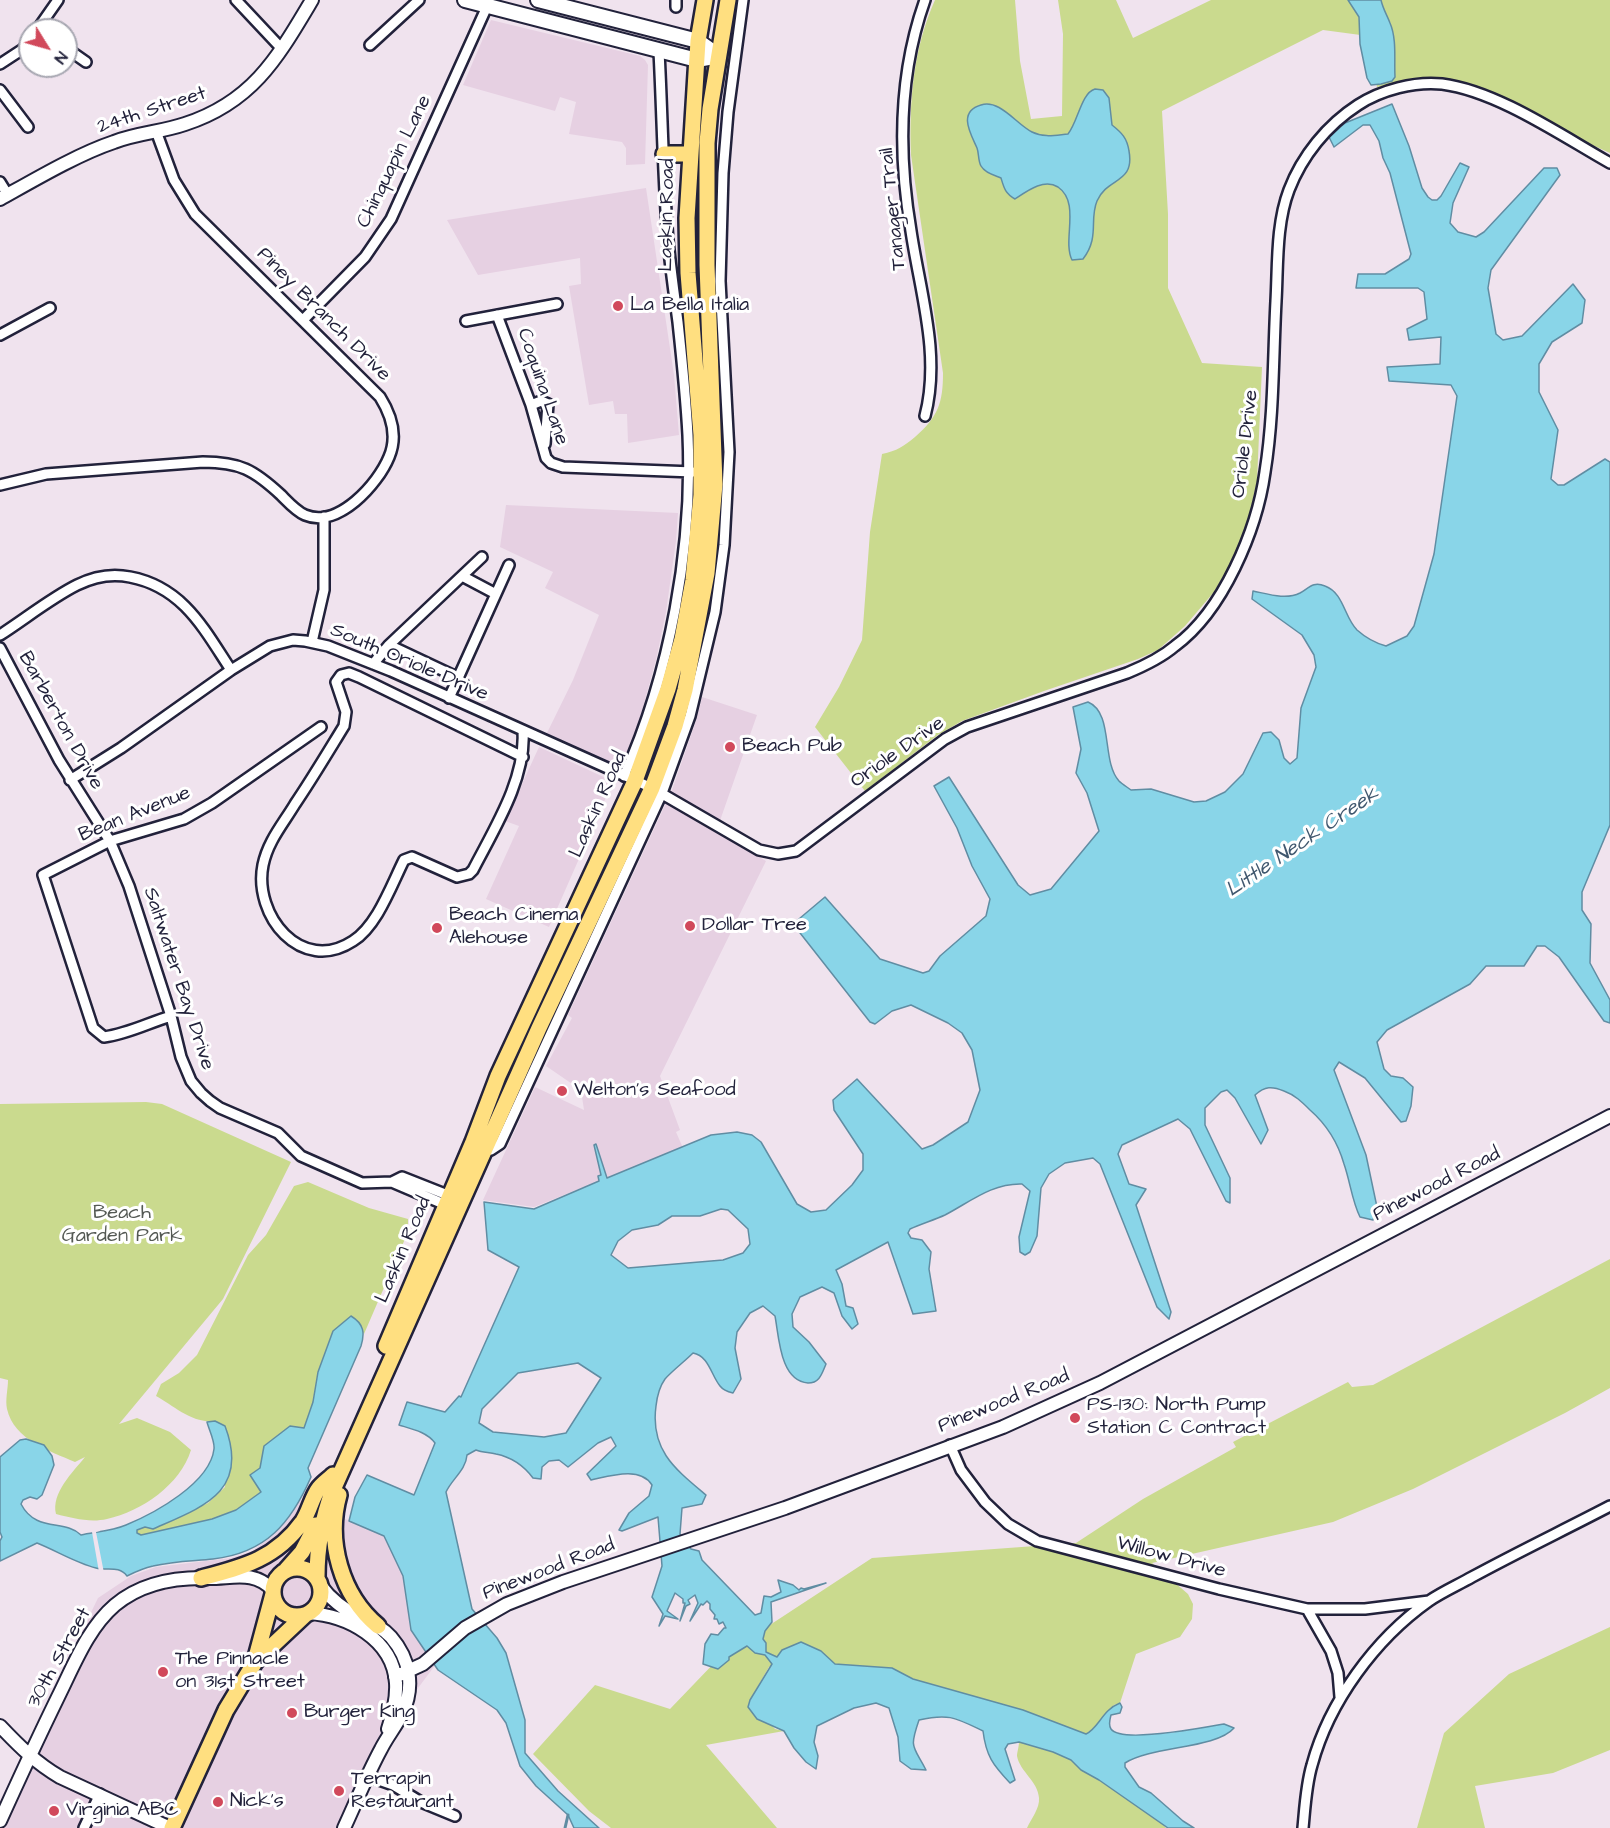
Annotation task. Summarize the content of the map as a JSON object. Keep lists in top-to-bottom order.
{
  "streets": {
    "main road": ["Laskin Road"],
    "street": [
      "24th Street",
      "Chinquapin Lane",
      "Tanager Trail",
      "Piney Branch Drive",
      "Coquina Lane",
      "Oriole Drive",
      "South Oriole Drive",
      "Barberton Drive",
      "Bean Avenue",
      "Saltwater Bay Drive",
      "Pinewood Road",
      "Willow Drive",
      "30th Street"
    ]
  },
  "crossings": [
    ["24th Street", "Piney Branch Drive"],
    ["Chinquapin Lane", "Piney Branch Drive"],
    ["Laskin Road", "Coquina Lane"],
    ["Laskin Road", "Oriole Drive"],
    ["Laskin Road", "South Oriole Drive"],
    ["Laskin Road", "Saltwater Bay Drive"],
    ["Laskin Road", "30th Street"],
    ["Oriole Drive", "South Oriole Drive"],
    ["South Oriole Drive", "Barberton Drive"],
    ["Barberton Drive", "Bean Avenue"],
    ["Barberton Drive", "Saltwater Bay Drive"],
    ["Bean Avenue", "Saltwater Bay Drive"],
    ["Pinewood Road", "Willow Drive"]
  ],
  "water": ["Little Neck Creek"],
  "parks": ["Beach Garden Park"],
  "places": [
    "La Bella Italia",
    "Beach Pub",
    "Dollar Tree",
    "Beach Cinema Alehouse",
    "Welton’s Seafood",
    "PS-130: North Pump Station C Contract",
    "The Pinnacle on 31st Street",
    "Burger King",
    "Terrapin Restaurant",
    "Nick's",
    "Virginia ABC"
  ],
  "north": "bottom right"
}
